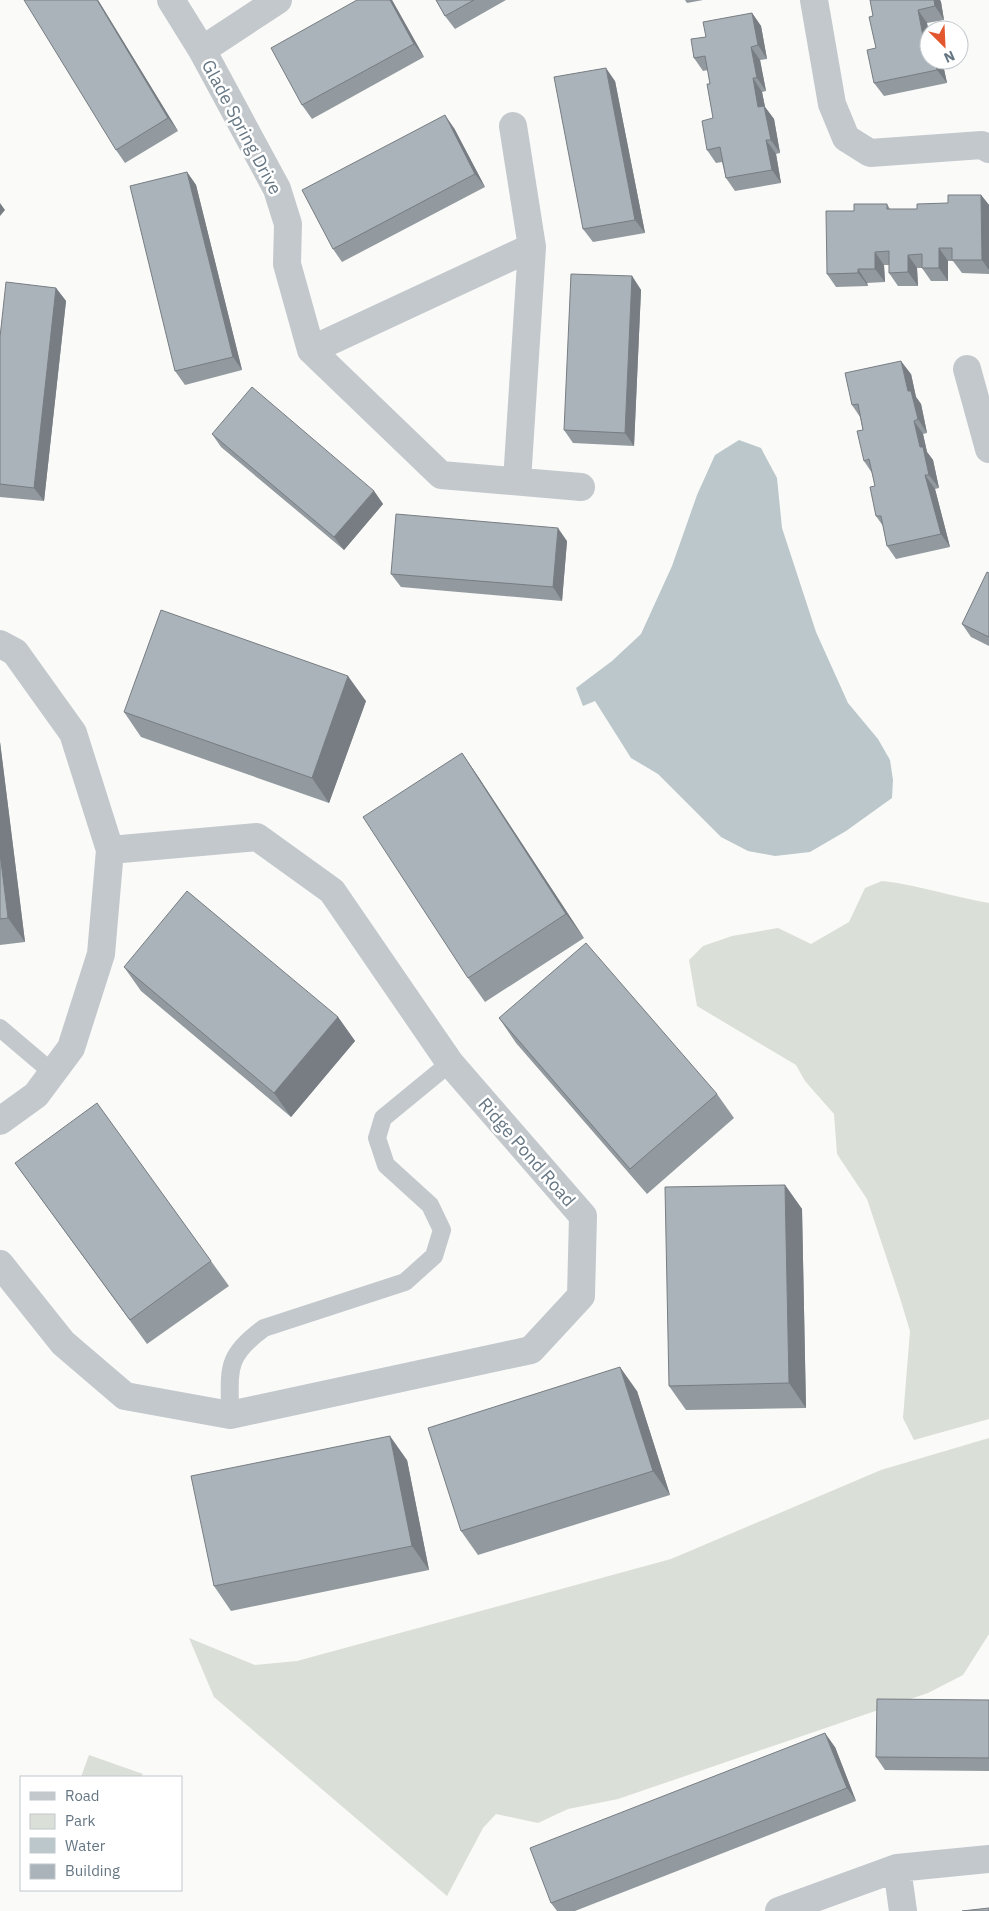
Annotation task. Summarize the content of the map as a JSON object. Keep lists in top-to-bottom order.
{
  "streets": {
    "street": ["Glade Spring Drive", "Ridge Pond Road"]
  },
  "legend": [
    "Road",
    "Park",
    "Water",
    "Building"
  ],
  "north": "bottom right"
}
